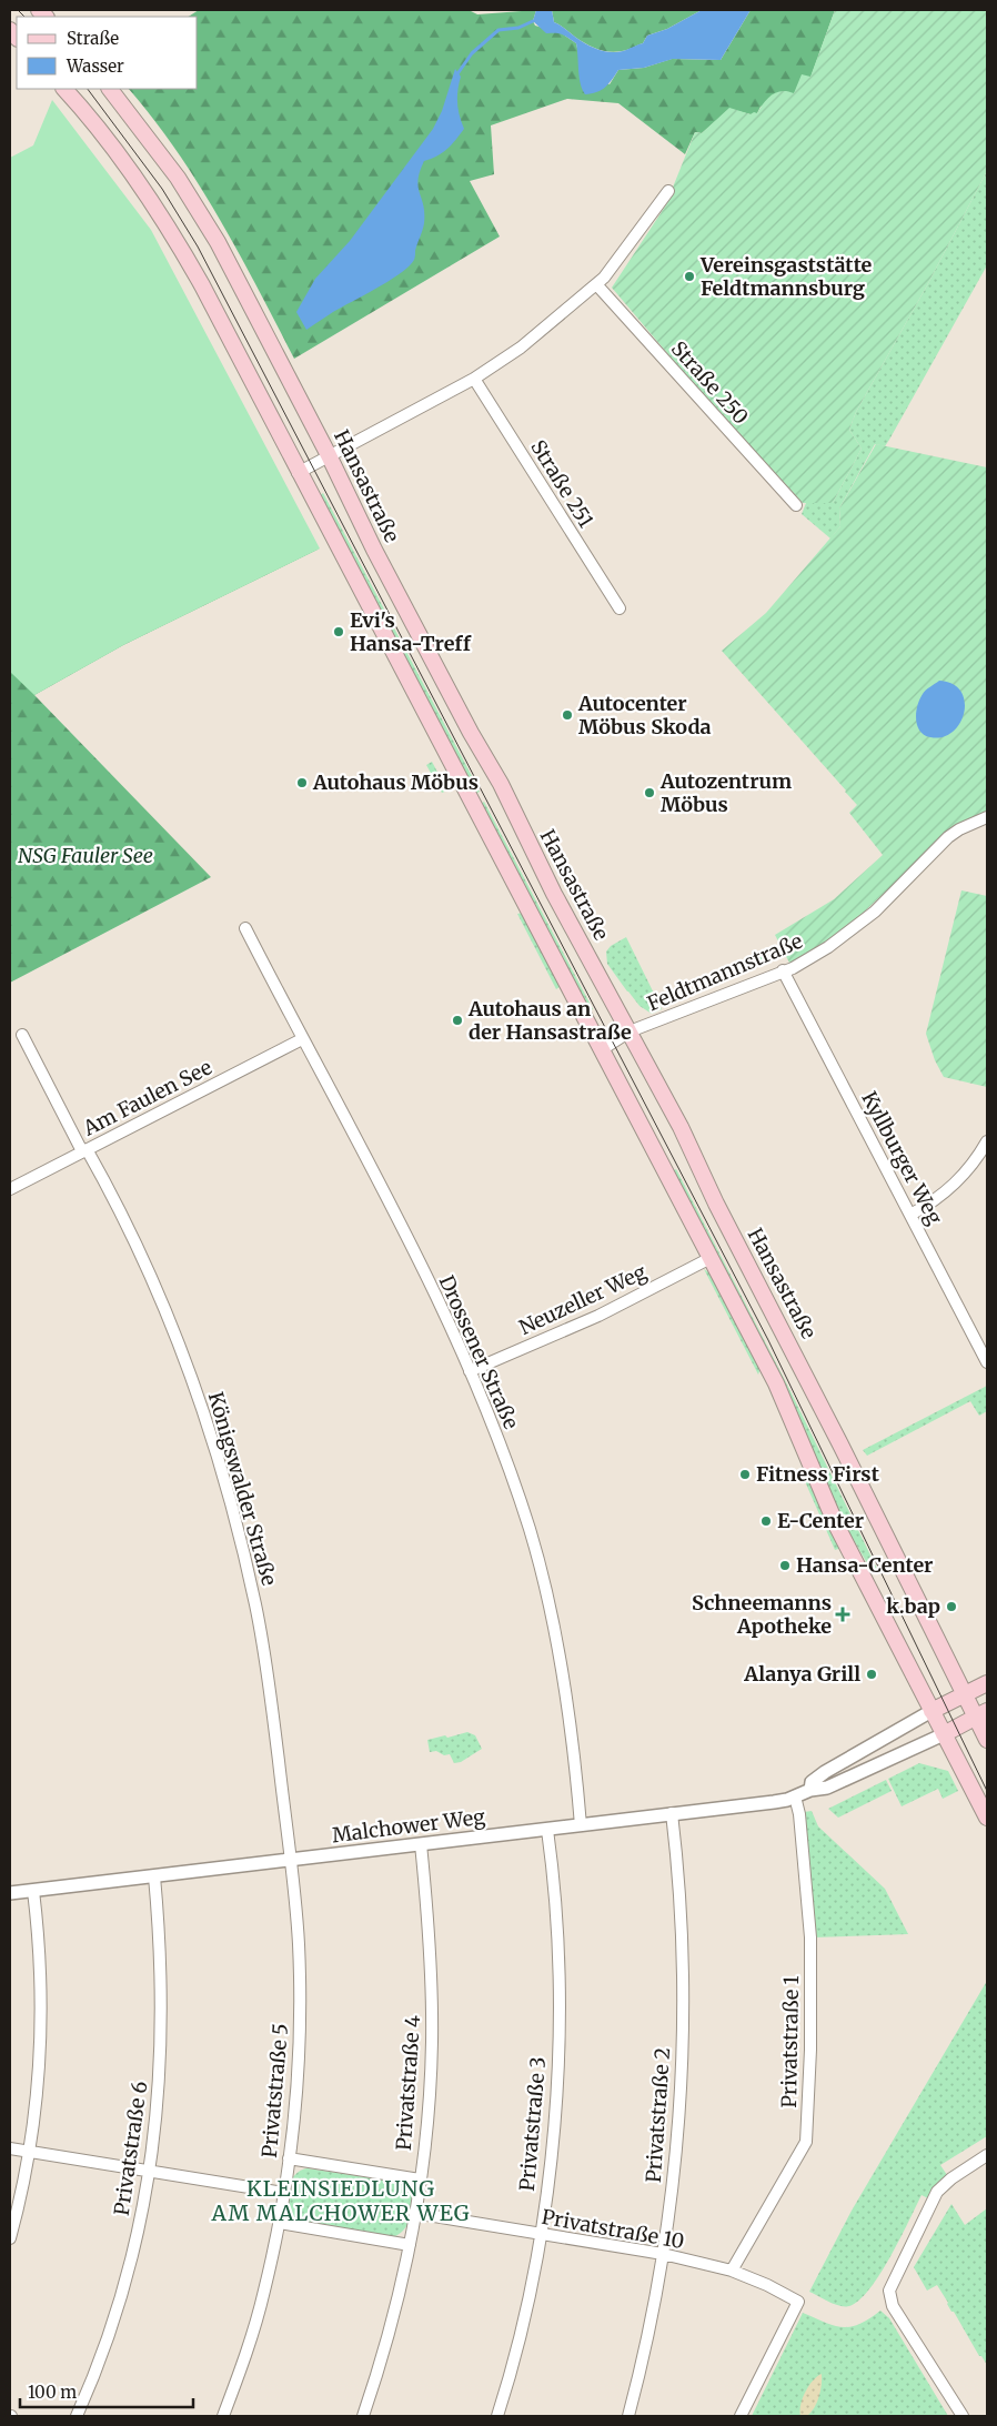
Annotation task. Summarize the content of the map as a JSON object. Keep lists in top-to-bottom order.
{
  "streets": {
    "main road": ["Hansastraße"],
    "street": [
      "Straße 250",
      "Straße 251",
      "Feldtmannstraße",
      "Am Faulen See",
      "Kyllburger Weg",
      "Neuzeller Weg",
      "Drossener Straße",
      "Königswalder Straße",
      "Malchower Weg",
      "Privatstraße 1",
      "Privatstraße 4",
      "Privatstraße 5",
      "Privatstraße 2",
      "Privatstraße 3",
      "Privatstraße 6",
      "Privatstraße 10"
    ]
  },
  "crossings": [
    ["Hansastraße", "Feldtmannstraße"],
    ["Feldtmannstraße", "Kyllburger Weg"],
    ["Am Faulen See", "Drossener Straße"],
    ["Am Faulen See", "Königswalder Straße"],
    ["Neuzeller Weg", "Drossener Straße"],
    ["Drossener Straße", "Malchower Weg"],
    ["Königswalder Straße", "Malchower Weg"],
    ["Königswalder Straße", "Privatstraße 5"],
    ["Malchower Weg", "Privatstraße 1"],
    ["Malchower Weg", "Privatstraße 4"],
    ["Malchower Weg", "Privatstraße 5"],
    ["Malchower Weg", "Privatstraße 2"],
    ["Malchower Weg", "Privatstraße 3"],
    ["Malchower Weg", "Privatstraße 6"],
    ["Privatstraße 1", "Privatstraße 10"],
    ["Privatstraße 4", "Privatstraße 10"],
    ["Privatstraße 2", "Privatstraße 10"],
    ["Privatstraße 3", "Privatstraße 10"]
  ],
  "districts": ["KLEINSIEDLUNG AM MALCHOWER WEG"],
  "parks": ["NSG Fauler See"],
  "places": {
    "other": [
      "Vereinsgaststätte Feldtmannsburg",
      "Evi's Hansa-Treff",
      "Autocenter Möbus Skoda",
      "Autohaus Möbus",
      "Autozentrum Möbus",
      "Autohaus an der Hansastraße",
      "Fitness First",
      "E-Center",
      "Hansa-Center",
      "k.bap",
      "Alanya Grill"
    ],
    "health": ["Schneemanns Apotheke"]
  },
  "legend": ["Straße", "Wasser"],
  "scale_bar": "100 m"
}
